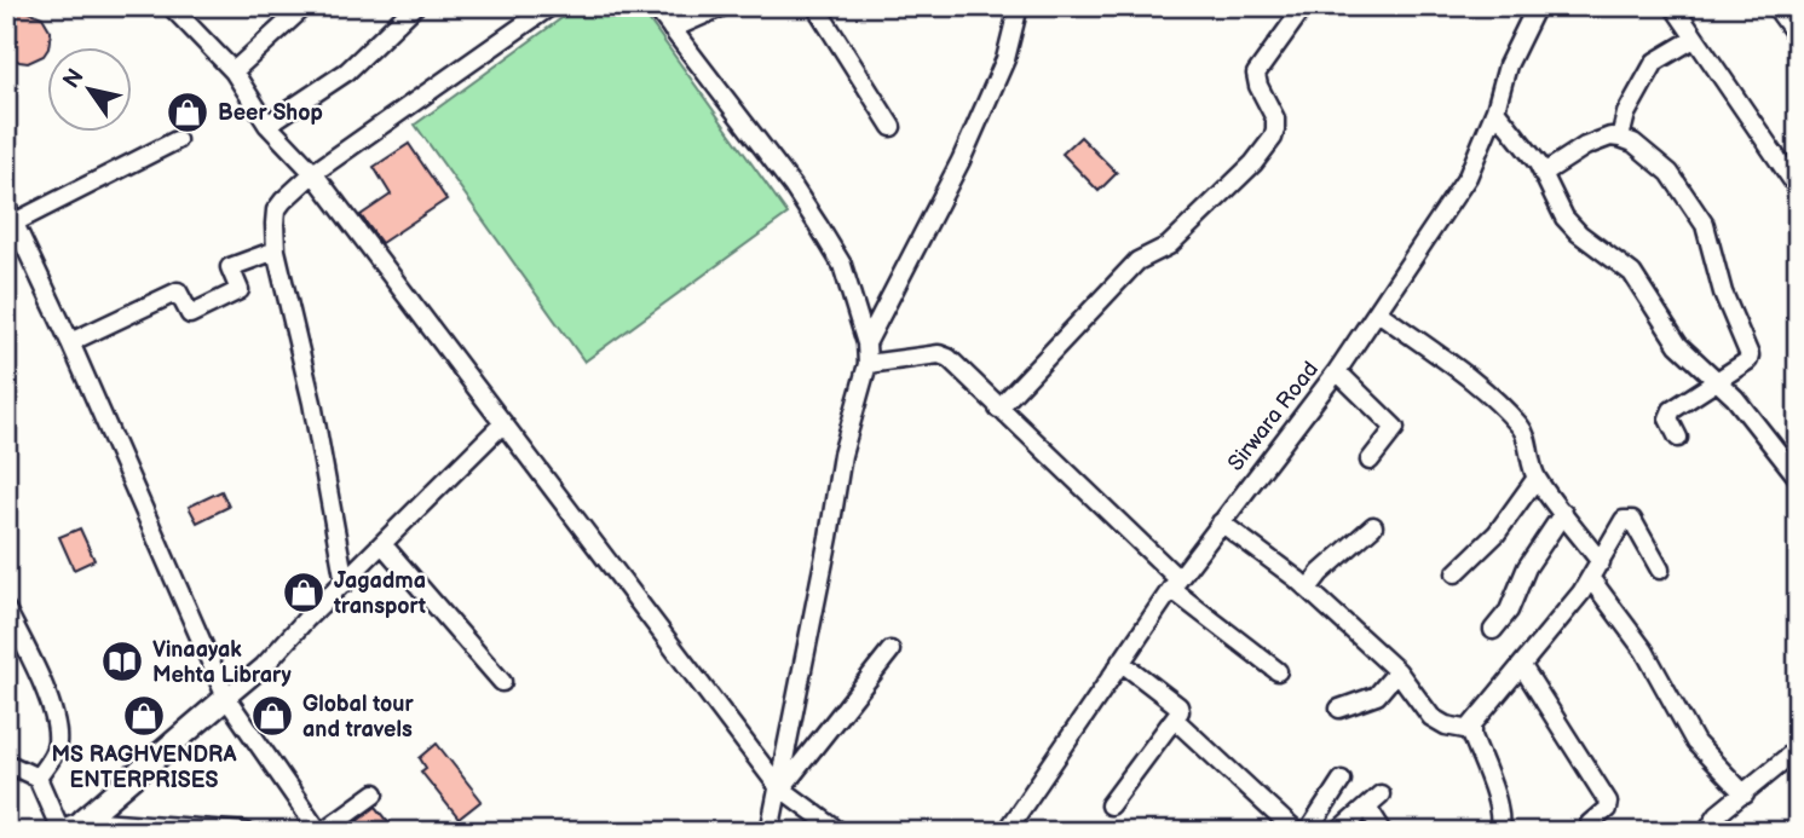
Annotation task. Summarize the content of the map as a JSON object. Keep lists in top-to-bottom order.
{
  "streets": {
    "street": ["Sirwara Road"]
  },
  "places": {
    "shop": [
      "Beer Shop",
      "Jagadma transport",
      "MS RAGHVENDRA ENTERPRISES",
      "Global tour and travels"
    ],
    "library": ["Vinaayak Mehta Library"]
  },
  "north": "top left"
}
